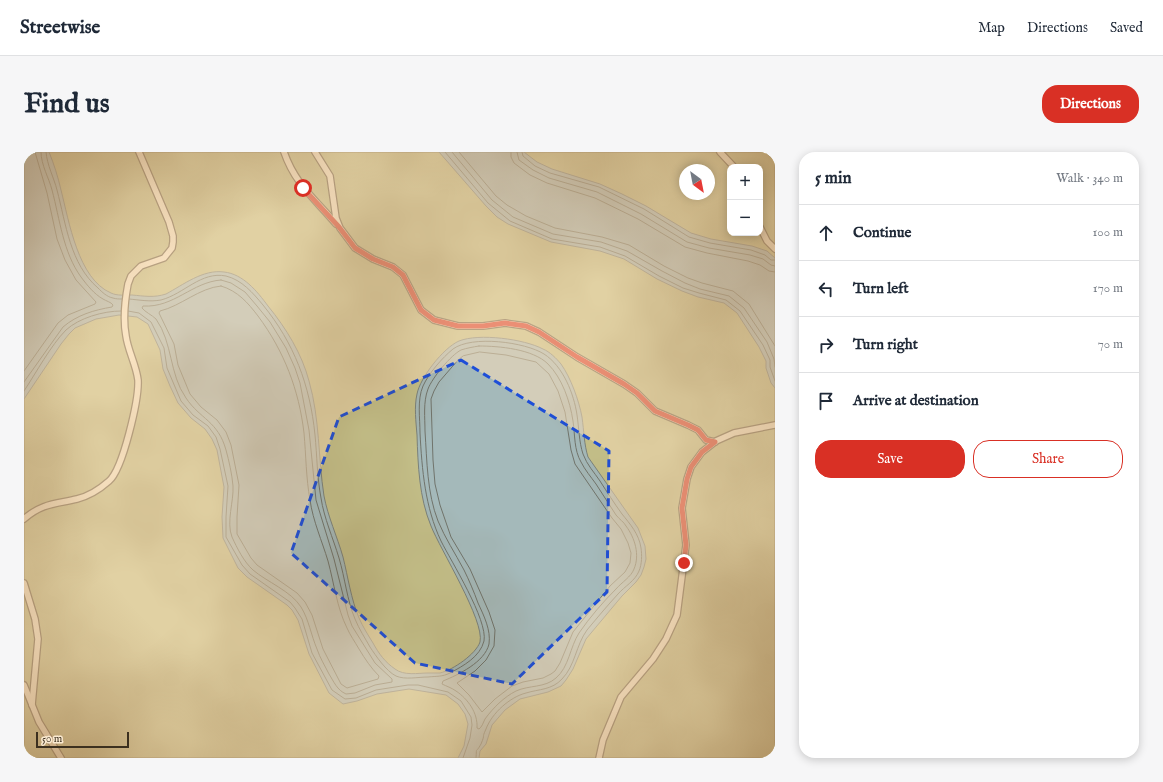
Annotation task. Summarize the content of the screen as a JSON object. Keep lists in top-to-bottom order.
{
  "scale_bar": "50 m",
  "north": "bottom right",
  "page": {
    "header": "Streetwise",
    "nav": ["Map", "Directions", "Saved"],
    "buttons": [
      "Directions",
      ["Save", "Share"]
    ],
    "title": "Find us",
    "heading": ["5 min", "Walk · 340 m"],
    "map_buttons": ["+", "−"],
    "list": [
      ["Continue", "100 m"],
      ["Turn left", "170 m"],
      ["Turn right", "70 m"],
      "Arrive at destination"
    ],
    "scale": "50 m"
  }
}
